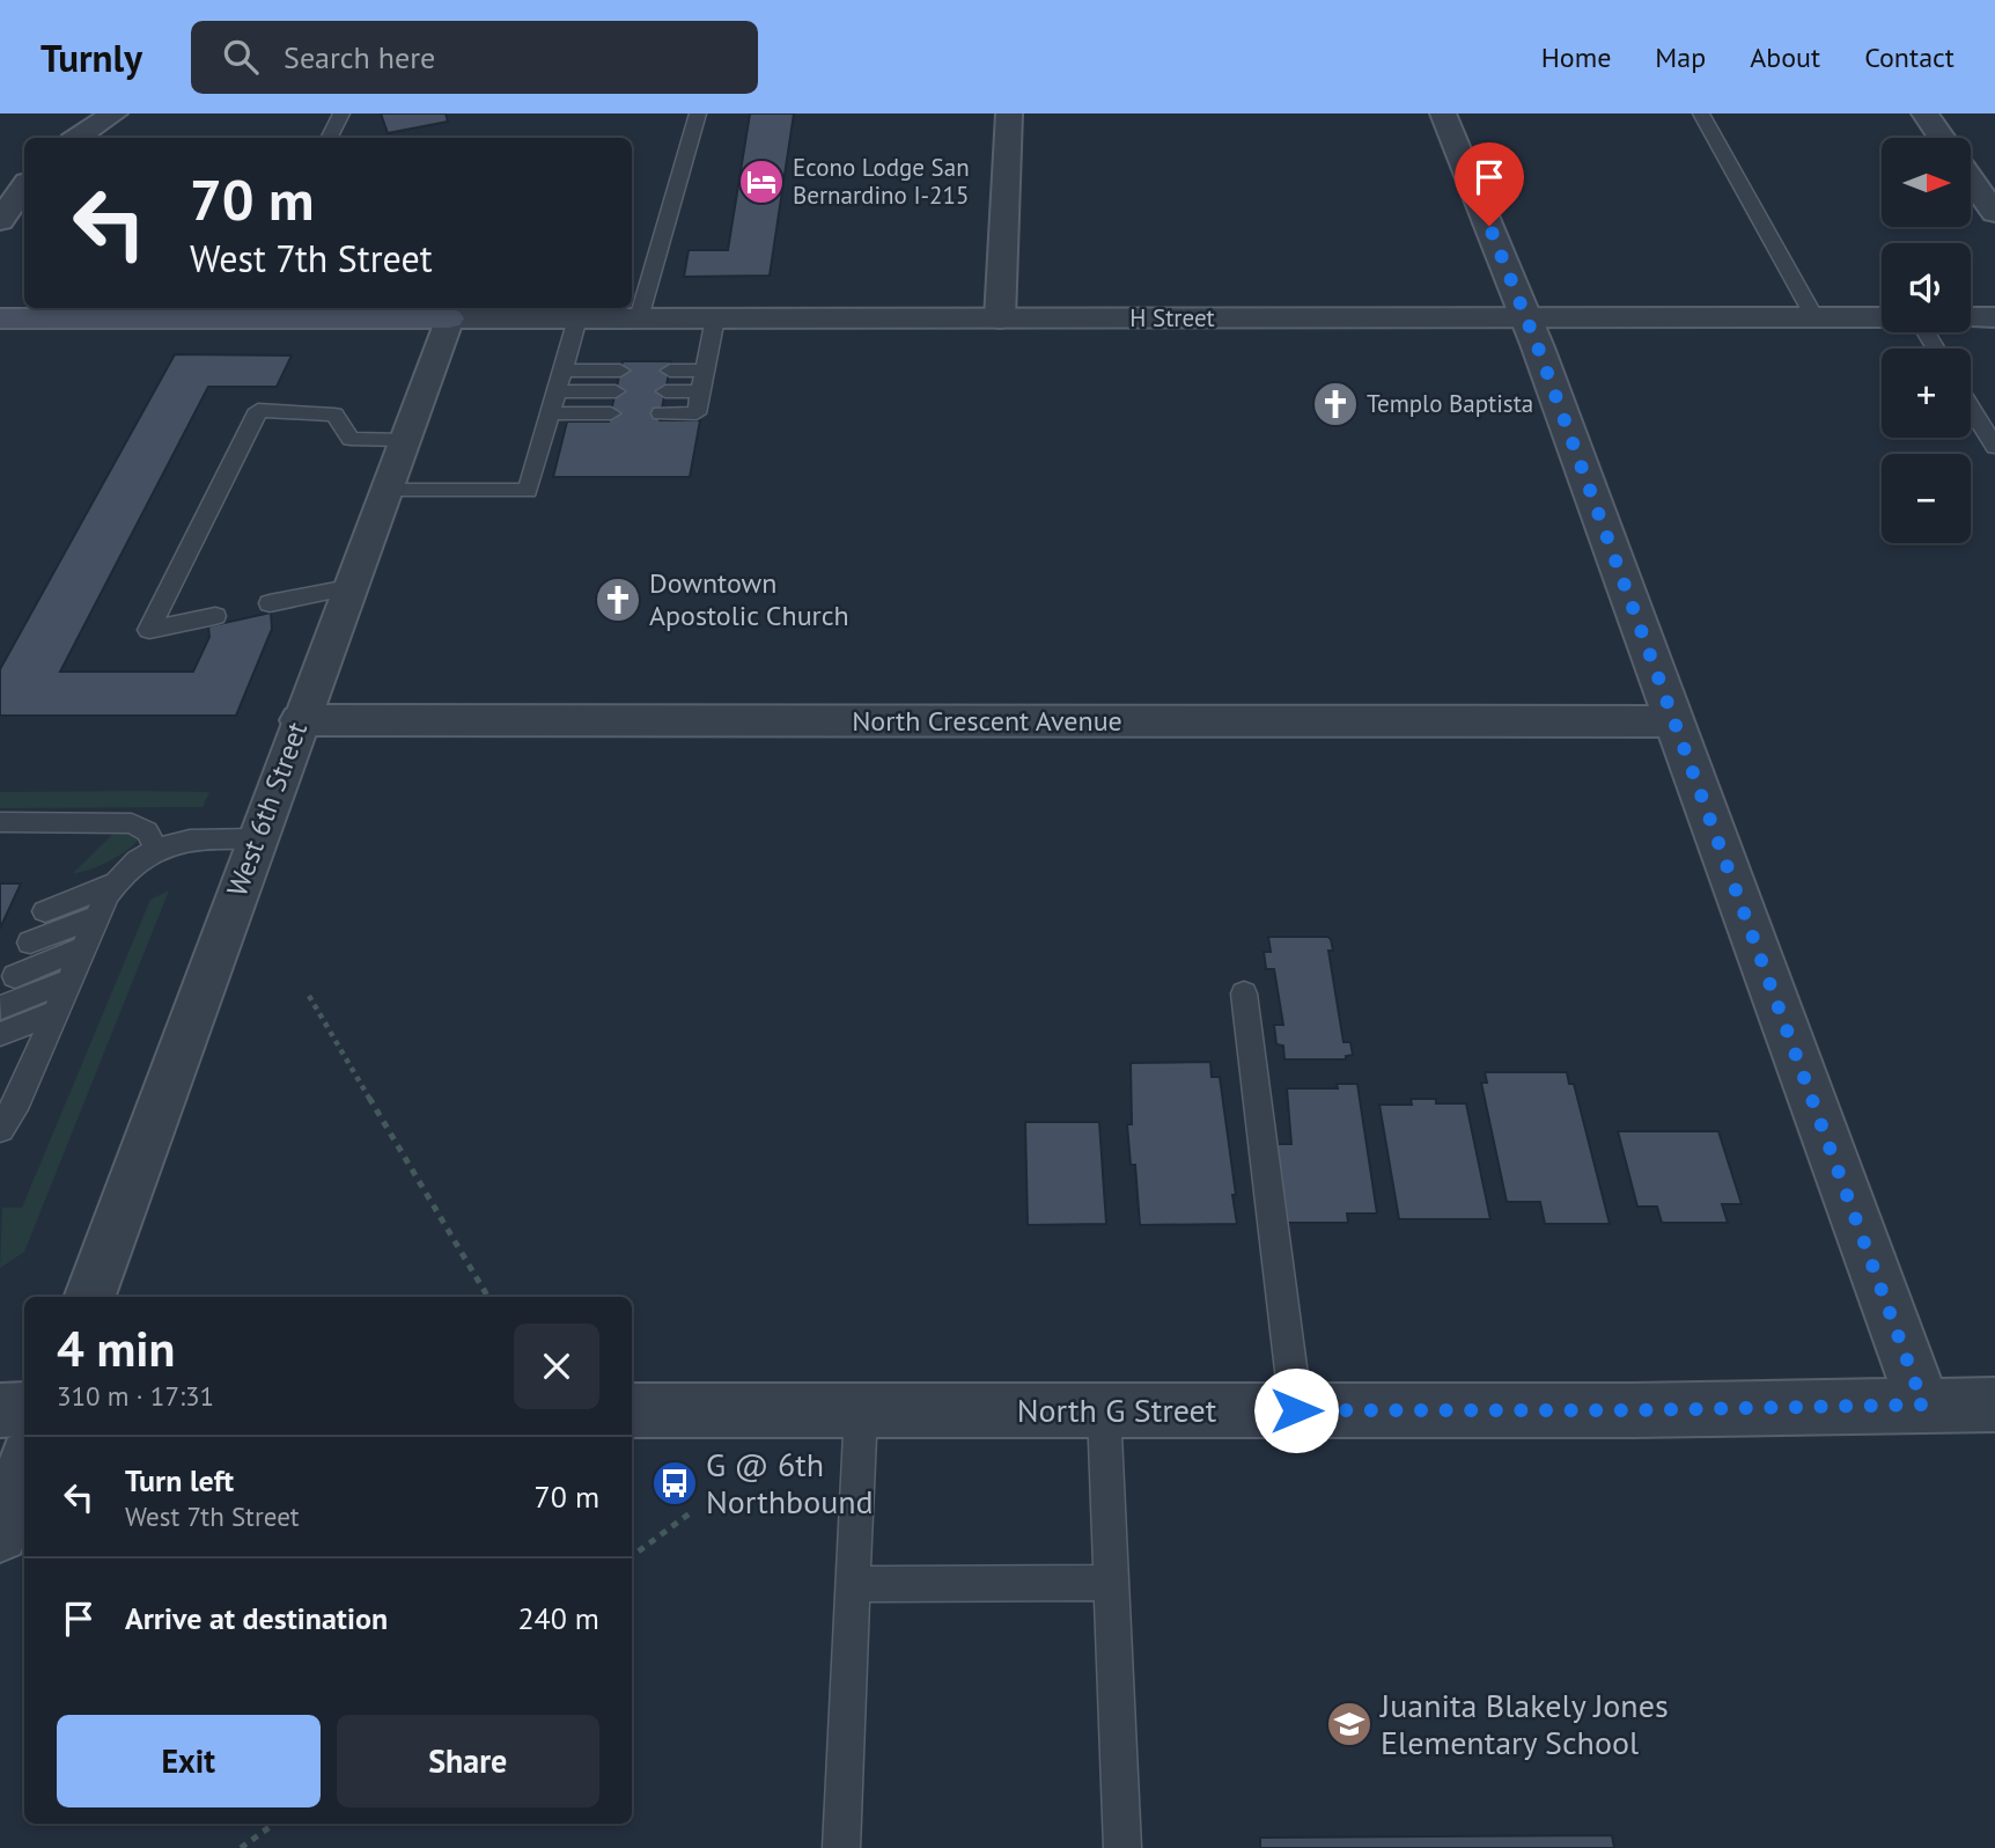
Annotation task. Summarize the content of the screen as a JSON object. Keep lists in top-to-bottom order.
{
  "streets": {
    "street": [
      "H Street",
      "North Crescent Avenue",
      "West 6th Street",
      "North G Street"
    ]
  },
  "crossings": [
    ["H Street", "West 6th Street"],
    ["North Crescent Avenue", "West 6th Street"]
  ],
  "places": {
    "hotel": ["Econo Lodge San Bernardino I-215"],
    "church": ["Templo Baptista", "Downtown Apostolic Church"],
    "bus stop": ["G @ 6th Northbound"],
    "school or university": ["Juanita Blakely Jones Elementary School"]
  },
  "north": "right",
  "page": {
    "header": "Turnly",
    "search": "Search here",
    "nav": [
      "Home",
      "Map",
      "About",
      "Contact"
    ],
    "map_buttons": ["+", "−"],
    "turn": ["70 m", "West 7th Street"],
    "heading": ["4 min", "310 m · 17:31"],
    "list": [
      {
        "name": "Turn left",
        "note": "West 7th Street",
        "value": "70 m"
      },
      {
        "name": "Arrive at destination",
        "value": "240 m"
      }
    ],
    "buttons": ["Exit", "Share"]
  }
}
